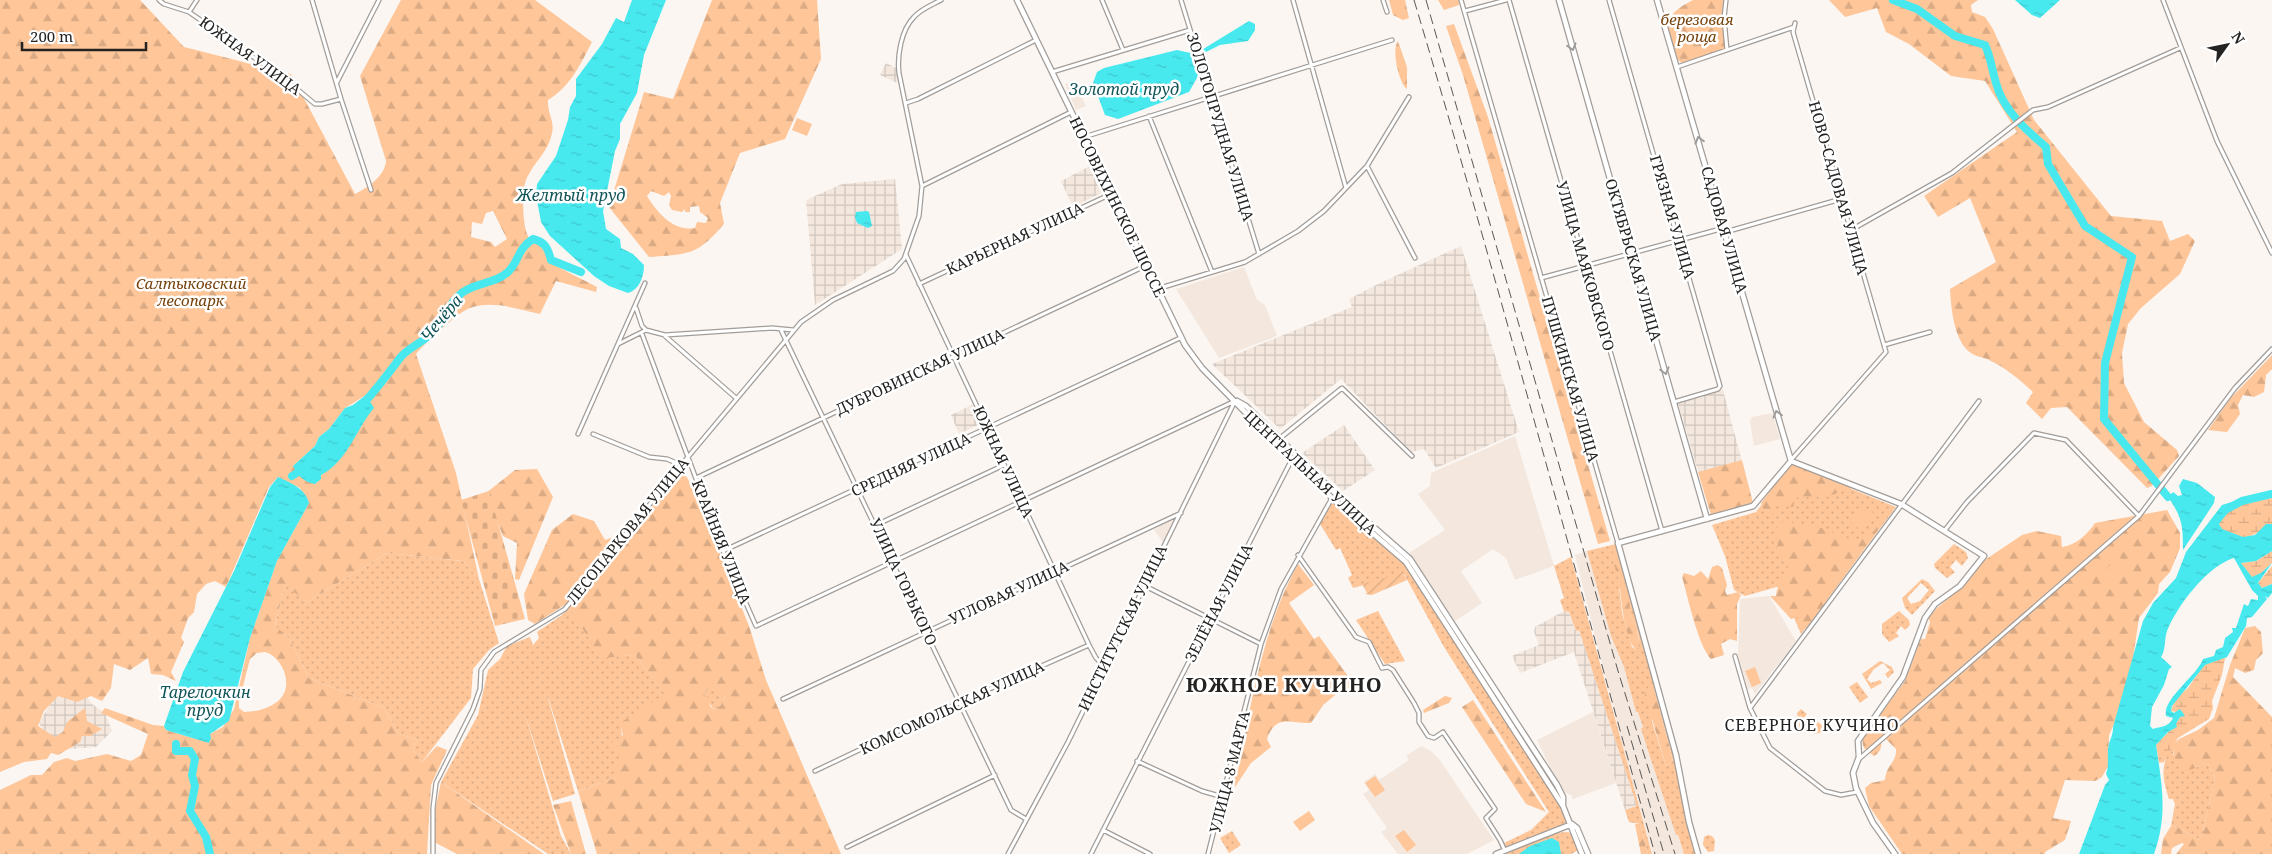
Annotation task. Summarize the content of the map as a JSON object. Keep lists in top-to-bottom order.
{
  "streets": {
    "street": [
      "ЮЖНАЯ УЛИЦА",
      "ЗОЛОТОПРУДНАЯ УЛИЦА",
      "НОВО-САДОВАЯ УЛИЦА",
      "НОСОВИХИНСКОЕ ШОССЕ",
      "ГРЯЗНАЯ УЛИЦА",
      "САДОВАЯ УЛИЦА",
      "КАРЬЕРНАЯ УЛИЦА",
      "ОКТЯБРЬСКАЯ УЛИЦА",
      "УЛИЦА МАЯКОВСКОГО",
      "ДУБРОВИНСКАЯ УЛИЦА",
      "ПУШКИНСКАЯ УЛИЦА",
      "СРЕДНЯЯ УЛИЦА",
      "ЦЕНТРАЛЬНАЯ УЛИЦА",
      "ЛЕСОПАРКОВАЯ УЛИЦА",
      "КРАЙНЯЯ УЛИЦА",
      "УЛИЦА ГОРЬКОГО",
      "УГЛОВАЯ УЛИЦА",
      "ЗЕЛЁНАЯ УЛИЦА",
      "ИНСТИТУТСКАЯ УЛИЦА",
      "КОМСОМОЛЬСКАЯ УЛИЦА",
      "УЛИЦА 8 МАРТА"
    ]
  },
  "crossings": [
    ["ЮЖНАЯ УЛИЦА", "КАРЬЕРНАЯ УЛИЦА"],
    ["ЮЖНАЯ УЛИЦА", "ДУБРОВИНСКАЯ УЛИЦА"],
    ["ЮЖНАЯ УЛИЦА", "СРЕДНЯЯ УЛИЦА"],
    ["ЮЖНАЯ УЛИЦА", "ЛЕСОПАРКОВАЯ УЛИЦА"],
    ["ЮЖНАЯ УЛИЦА", "УГЛОВАЯ УЛИЦА"],
    ["ЮЖНАЯ УЛИЦА", "ИНСТИТУТСКАЯ УЛИЦА"],
    ["ЮЖНАЯ УЛИЦА", "КОМСОМОЛЬСКАЯ УЛИЦА"],
    ["НОВО-САДОВАЯ УЛИЦА", "САДОВАЯ УЛИЦА"],
    ["НОСОВИХИНСКОЕ ШОССЕ", "КАРЬЕРНАЯ УЛИЦА"],
    ["НОСОВИХИНСКОЕ ШОССЕ", "ДУБРОВИНСКАЯ УЛИЦА"],
    ["НОСОВИХИНСКОЕ ШОССЕ", "СРЕДНЯЯ УЛИЦА"],
    ["НОСОВИХИНСКОЕ ШОССЕ", "ЦЕНТРАЛЬНАЯ УЛИЦА"],
    ["НОСОВИХИНСКОЕ ШОССЕ", "ИНСТИТУТСКАЯ УЛИЦА"],
    ["ГРЯЗНАЯ УЛИЦА", "ОКТЯБРЬСКАЯ УЛИЦА"],
    ["ДУБРОВИНСКАЯ УЛИЦА", "КРАЙНЯЯ УЛИЦА"],
    ["ДУБРОВИНСКАЯ УЛИЦА", "УЛИЦА ГОРЬКОГО"],
    ["СРЕДНЯЯ УЛИЦА", "КРАЙНЯЯ УЛИЦА"],
    ["СРЕДНЯЯ УЛИЦА", "УЛИЦА ГОРЬКОГО"],
    ["ЦЕНТРАЛЬНАЯ УЛИЦА", "ЗЕЛЁНАЯ УЛИЦА"],
    ["ЦЕНТРАЛЬНАЯ УЛИЦА", "ИНСТИТУТСКАЯ УЛИЦА"],
    ["ЦЕНТРАЛЬНАЯ УЛИЦА", "УЛИЦА 8 МАРТА"],
    ["ЛЕСОПАРКОВАЯ УЛИЦА", "КРАЙНЯЯ УЛИЦА"],
    ["ЛЕСОПАРКОВАЯ УЛИЦА", "УЛИЦА ГОРЬКОГО"],
    ["КРАЙНЯЯ УЛИЦА", "УЛИЦА ГОРЬКОГО"],
    ["УЛИЦА ГОРЬКОГО", "УГЛОВАЯ УЛИЦА"],
    ["УЛИЦА ГОРЬКОГО", "ИНСТИТУТСКАЯ УЛИЦА"],
    ["УЛИЦА ГОРЬКОГО", "КОМСОМОЛЬСКАЯ УЛИЦА"],
    ["УГЛОВАЯ УЛИЦА", "ИНСТИТУТСКАЯ УЛИЦА"]
  ],
  "one_way": ["САДОВАЯ УЛИЦА", "ОКТЯБРЬСКАЯ УЛИЦА"],
  "districts": ["ЮЖНОЕ КУЧИНО", "СЕВЕРНОЕ КУЧИНО"],
  "water": [
    "Золотой пруд",
    "Желтый пруд",
    "Чечёра",
    "Тарелочкин пруд"
  ],
  "parks": ["березовая роща", "Салтыковский лесопарк"],
  "scale_bar": "200 m",
  "north": "top right"
}
